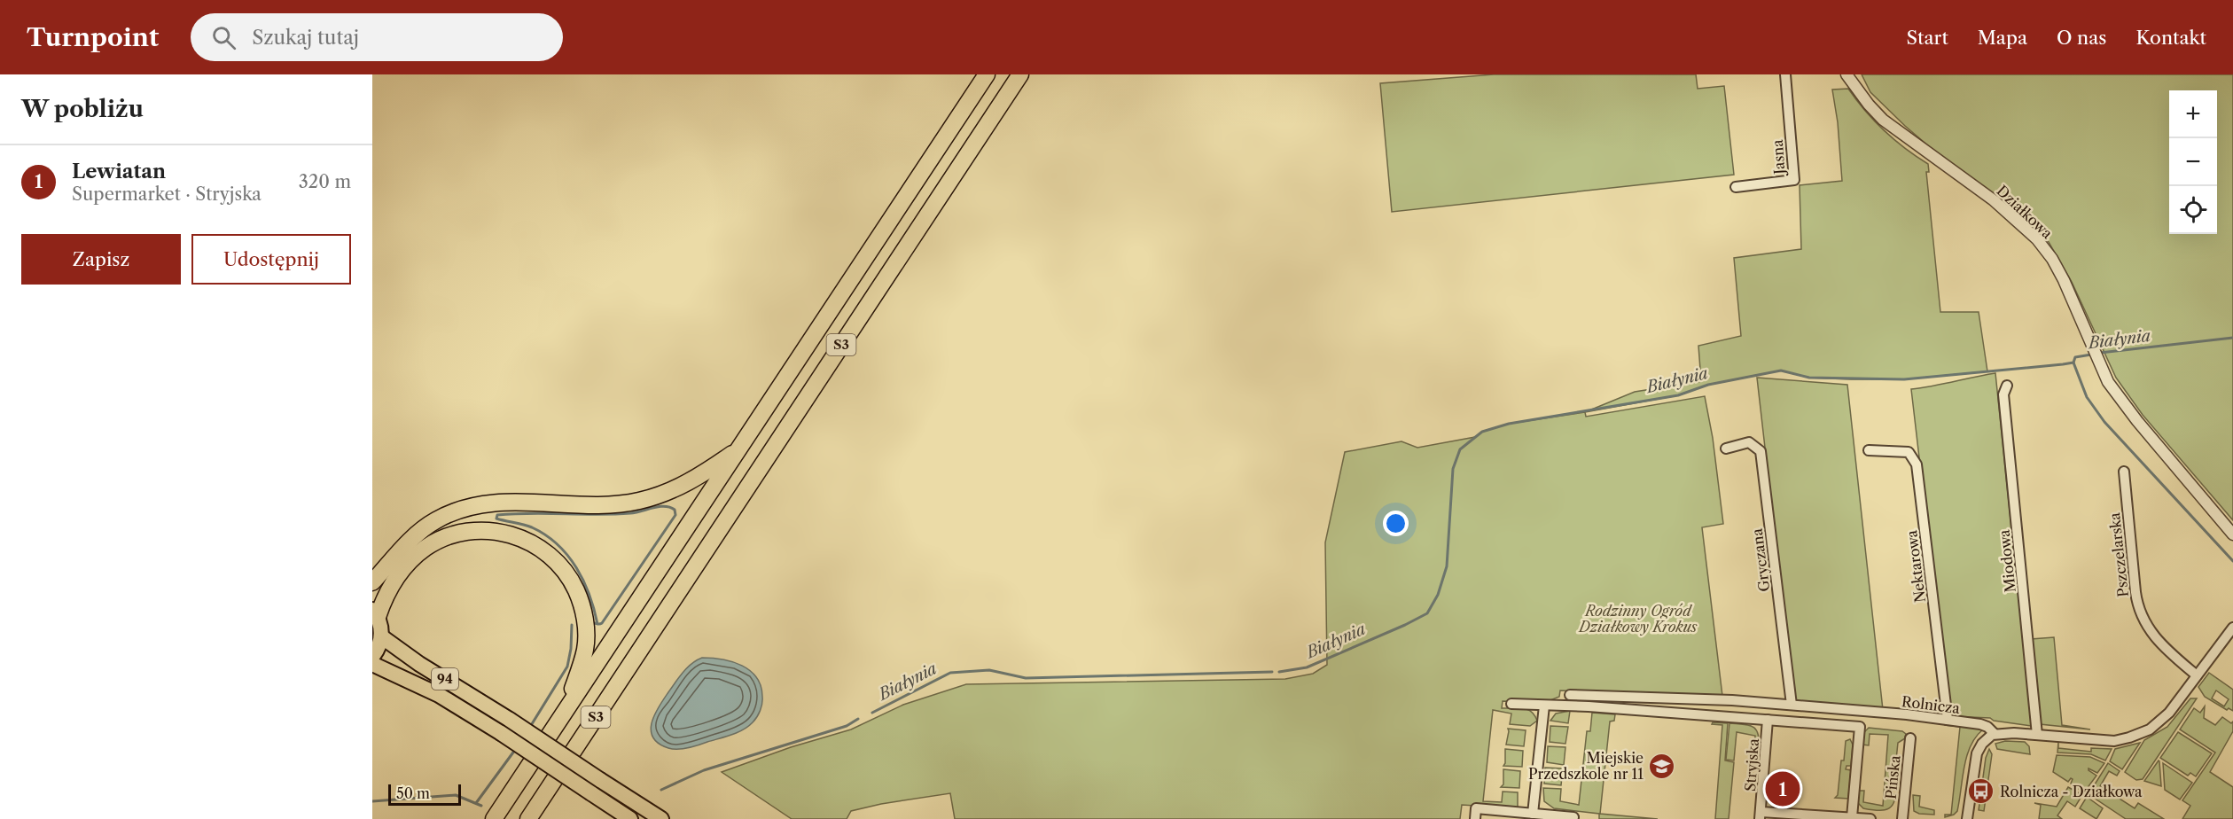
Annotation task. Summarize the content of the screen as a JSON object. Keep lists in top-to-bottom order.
{
  "streets": {
    "highway": ["S3"],
    "main road": ["94"],
    "street": [
      "Jasna",
      "Działkowa",
      "Pszczelarska",
      "Gryczana",
      "Miodowa",
      "Nektarowa",
      "Rolnicza",
      "Stryjska",
      "Pińska"
    ]
  },
  "crossings": [
    ["Pszczelarska", "Rolnicza"],
    ["Gryczana", "Rolnicza"],
    ["Miodowa", "Rolnicza"],
    ["Nektarowa", "Rolnicza"]
  ],
  "water": ["Białynia"],
  "parks": ["Rodzinny Ogród Działkowy Krokus"],
  "places": {
    "school or university": ["Miejskie Przedszkole nr 11"],
    "bus stop": ["Rolnicza - Działkowa"]
  },
  "scale_bar": "50 m",
  "page": {
    "header": "Turnpoint",
    "search": "Szukaj tutaj",
    "nav": [
      "Start",
      "Mapa",
      "O nas",
      "Kontakt"
    ],
    "heading": "W pobliżu",
    "map_buttons": ["+", "−"],
    "list": [
      {
        "mark": "1",
        "name": "Lewiatan",
        "note": "Supermarket · Stryjska",
        "value": "320 m"
      }
    ],
    "buttons": ["Zapisz", "Udostępnij"],
    "pins": "1",
    "scale": "50 m"
  }
}
